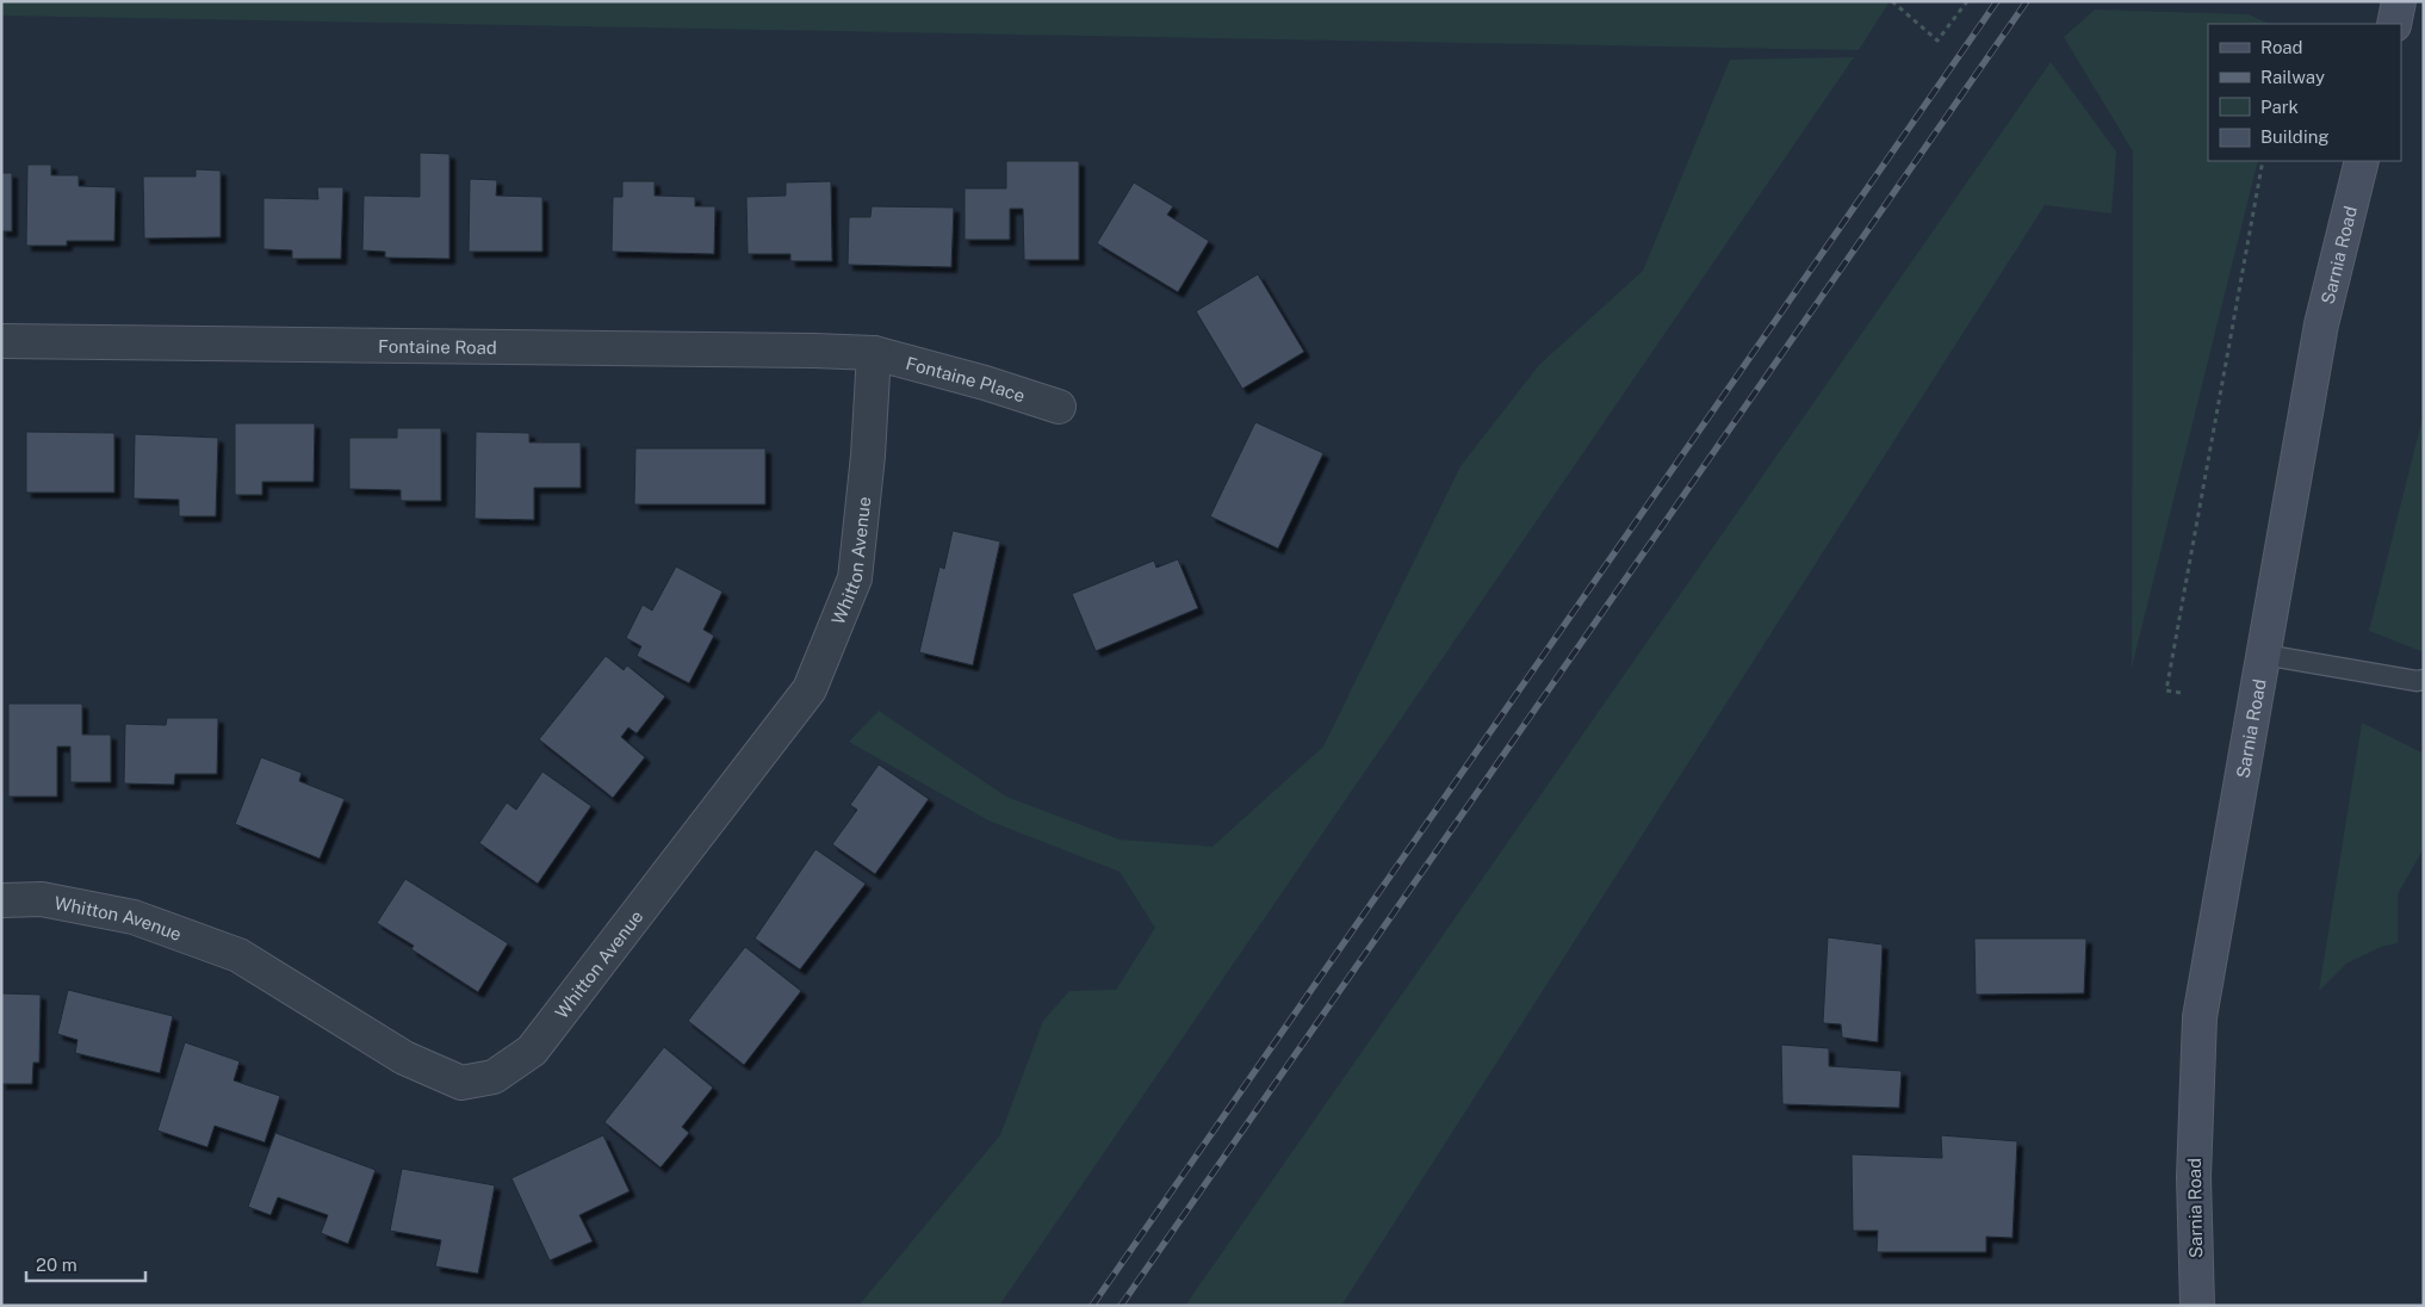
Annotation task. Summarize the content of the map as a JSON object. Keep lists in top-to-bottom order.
{
  "streets": {
    "main road": ["Sarnia Road"],
    "street": ["Fontaine Road", "Fontaine Place", "Whitton Avenue"]
  },
  "crossings": [
    ["Fontaine Road", "Fontaine Place"],
    ["Fontaine Road", "Whitton Avenue"],
    ["Fontaine Place", "Whitton Avenue"]
  ],
  "legend": [
    "Road",
    "Railway",
    "Park",
    "Building"
  ],
  "scale_bar": "20 m"
}
